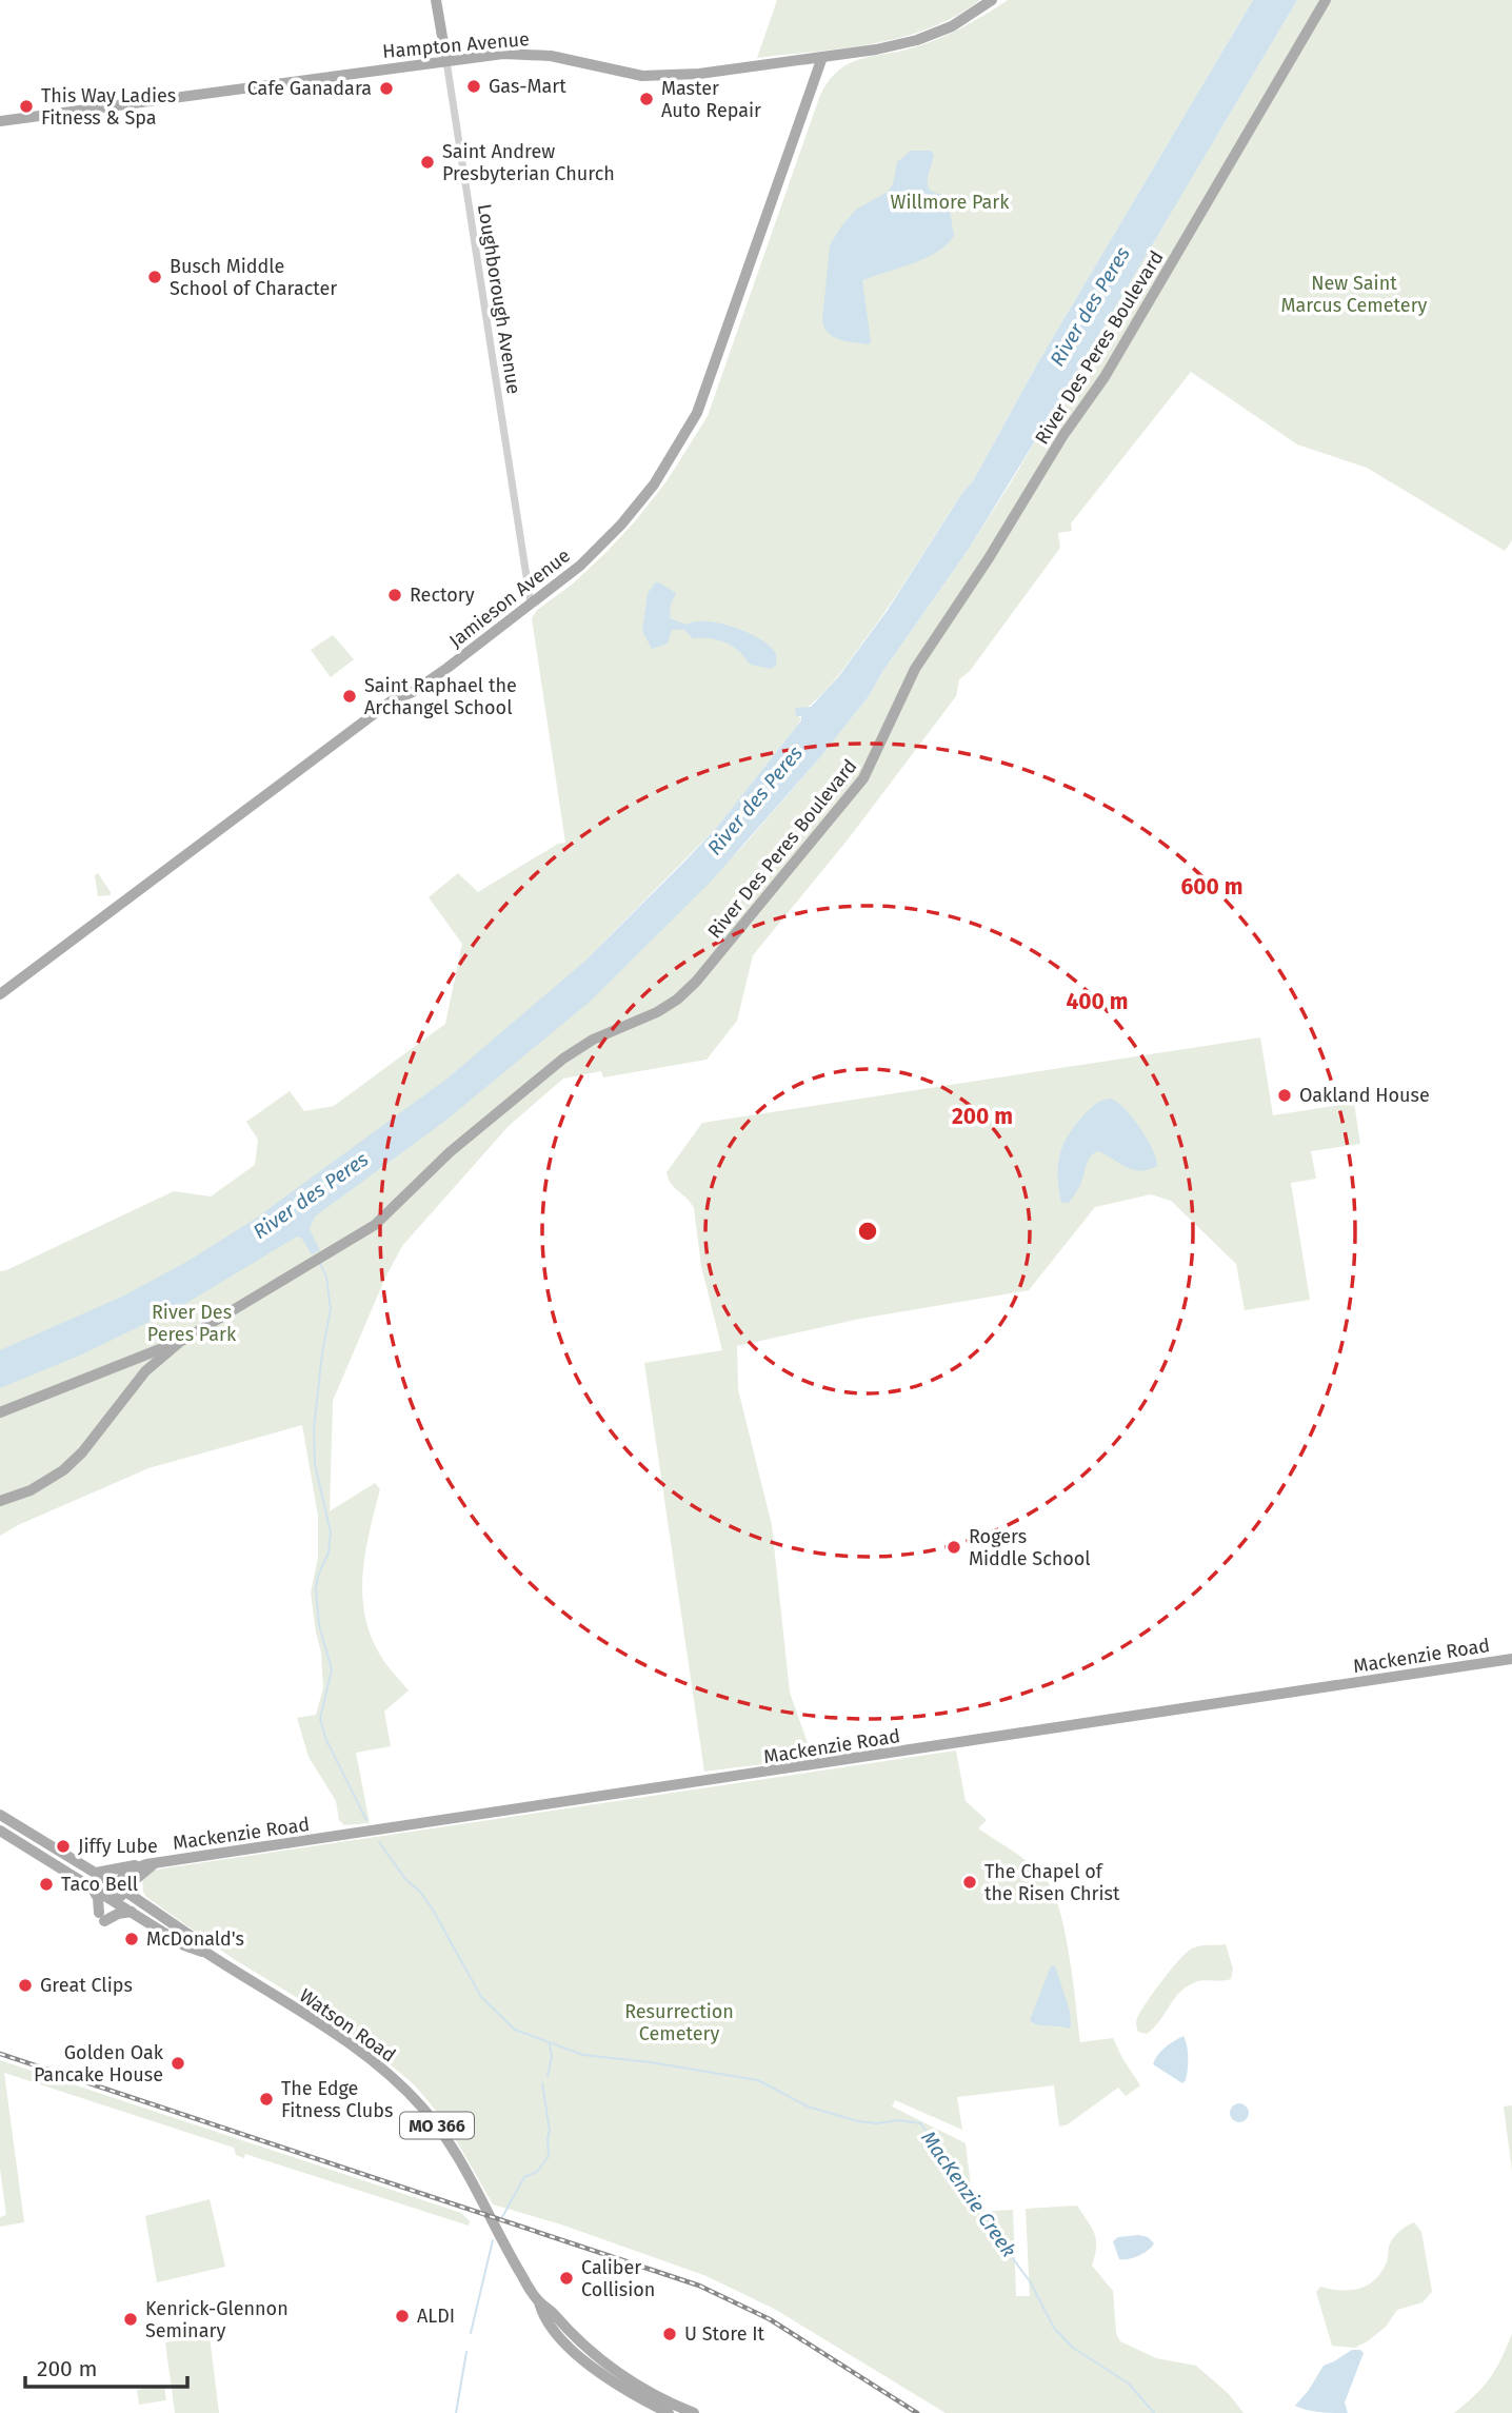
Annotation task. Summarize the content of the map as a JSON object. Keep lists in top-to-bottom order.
{
  "streets": {
    "main road": [
      "Hampton Avenue",
      "Loughborough Avenue",
      "River Des Peres Boulevard",
      "Jamieson Avenue",
      "Mackenzie Road",
      "Watson Road",
      "MO 366"
    ]
  },
  "crossings": [
    ["Hampton Avenue", "Loughborough Avenue"],
    ["Hampton Avenue", "Jamieson Avenue"],
    ["Loughborough Avenue", "Jamieson Avenue"],
    ["Mackenzie Road", "Watson Road"]
  ],
  "water": ["River des Peres", "MacKenzie Creek"],
  "parks": [
    "Willmore Park",
    "New Saint Marcus Cemetery",
    "River Des Peres Park",
    "Resurrection Cemetery"
  ],
  "places": [
    "Gas-Mart",
    "Cafe Ganadara",
    "Master Auto Repair",
    "This Way Ladies Fitness & Spa",
    "Saint Andrew Presbyterian Church",
    "Busch Middle School of Character",
    "Rectory",
    "Saint Raphael the Archangel School",
    "Oakland House",
    "Rogers Middle School",
    "Jiffy Lube",
    "The Chapel of the Risen Christ",
    "Taco Bell",
    "McDonald's",
    "Great Clips",
    "Golden Oak Pancake House",
    "The Edge Fitness Clubs",
    "Caliber Collision",
    "ALDI",
    "Kenrick-Glennon Seminary",
    "U Store It"
  ],
  "scale_bar": "200 m",
  "rings": ["600 m", "400 m", "200 m"]
}
